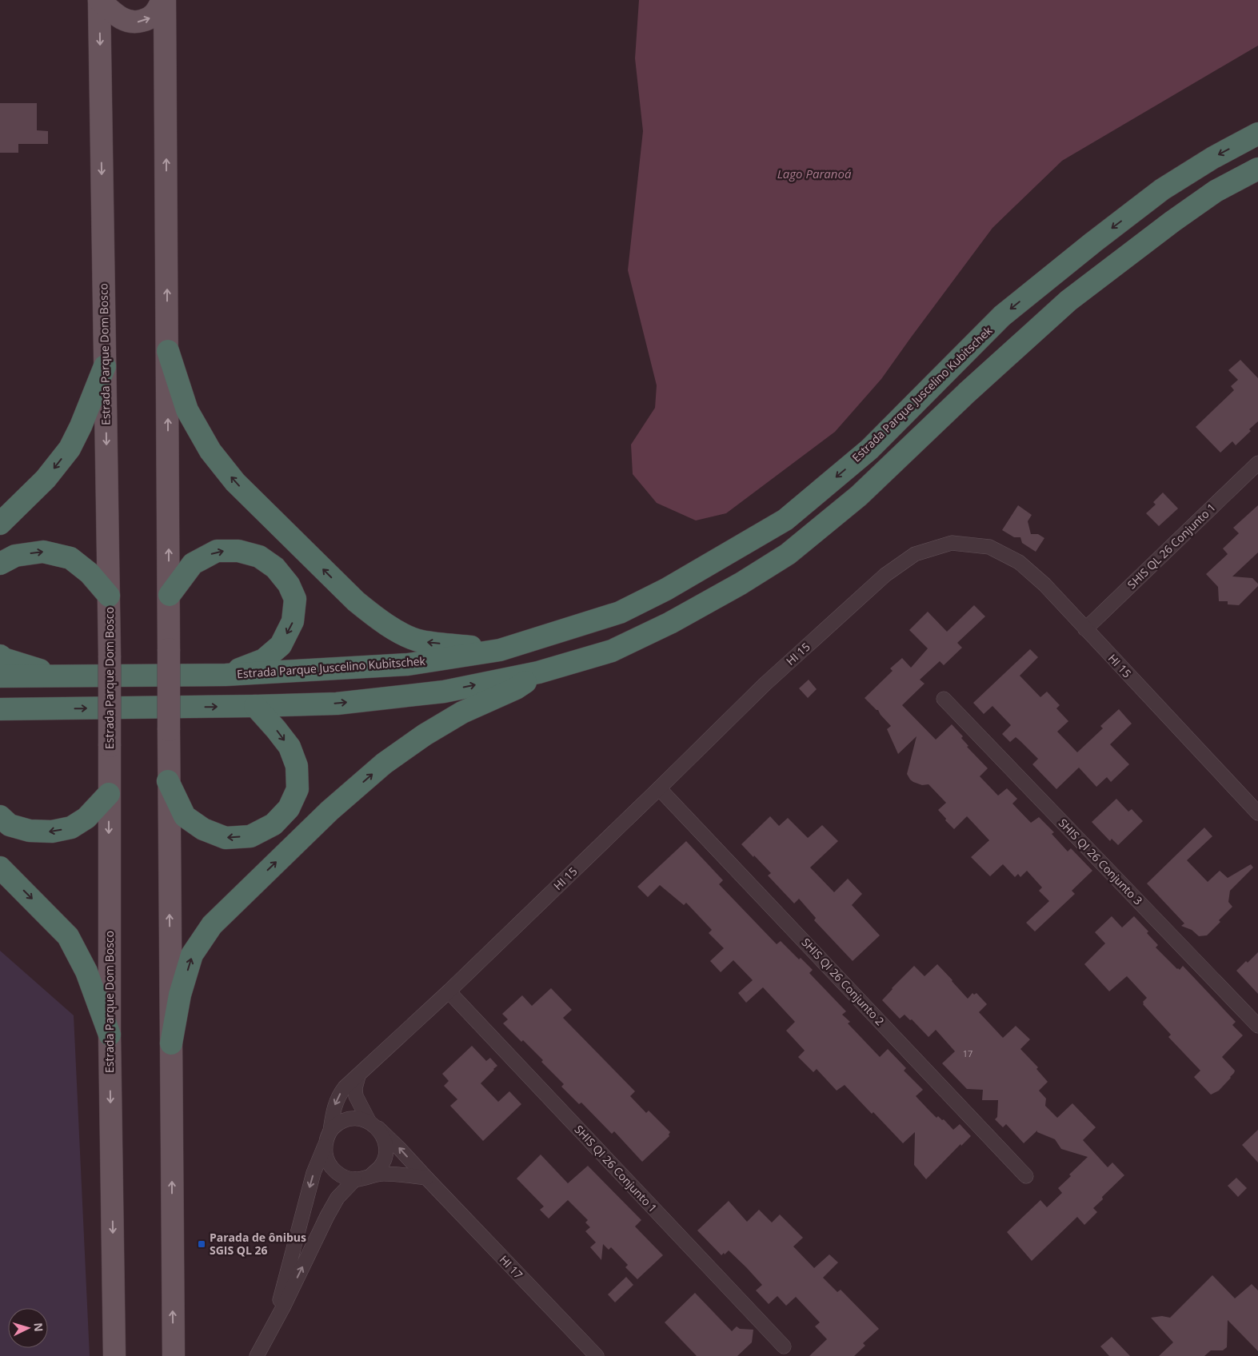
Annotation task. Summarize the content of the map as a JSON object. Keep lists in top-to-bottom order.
{
  "streets": {
    "highway": ["Estrada Parque Juscelino Kubitschek"],
    "main road": ["Estrada Parque Dom Bosco"],
    "street": [
      "SHIS QL 26 Conjunto 1",
      "HI 15",
      "SHIS QI 26 Conjunto 3",
      "SHIS QI 26 Conjunto 2",
      "SHIS QI 26 Conjunto 1",
      "HI 17"
    ]
  },
  "crossings": [
    ["SHIS QL 26 Conjunto 1", "HI 15"],
    ["HI 15", "SHIS QI 26 Conjunto 2"],
    ["HI 15", "SHIS QI 26 Conjunto 1"],
    ["HI 15", "HI 17"]
  ],
  "water": ["Lago Paranoá"],
  "places": {
    "transit": ["Parada de ônibus SGIS QL 26"]
  },
  "house_numbers": ["17"],
  "north": "right"
}
